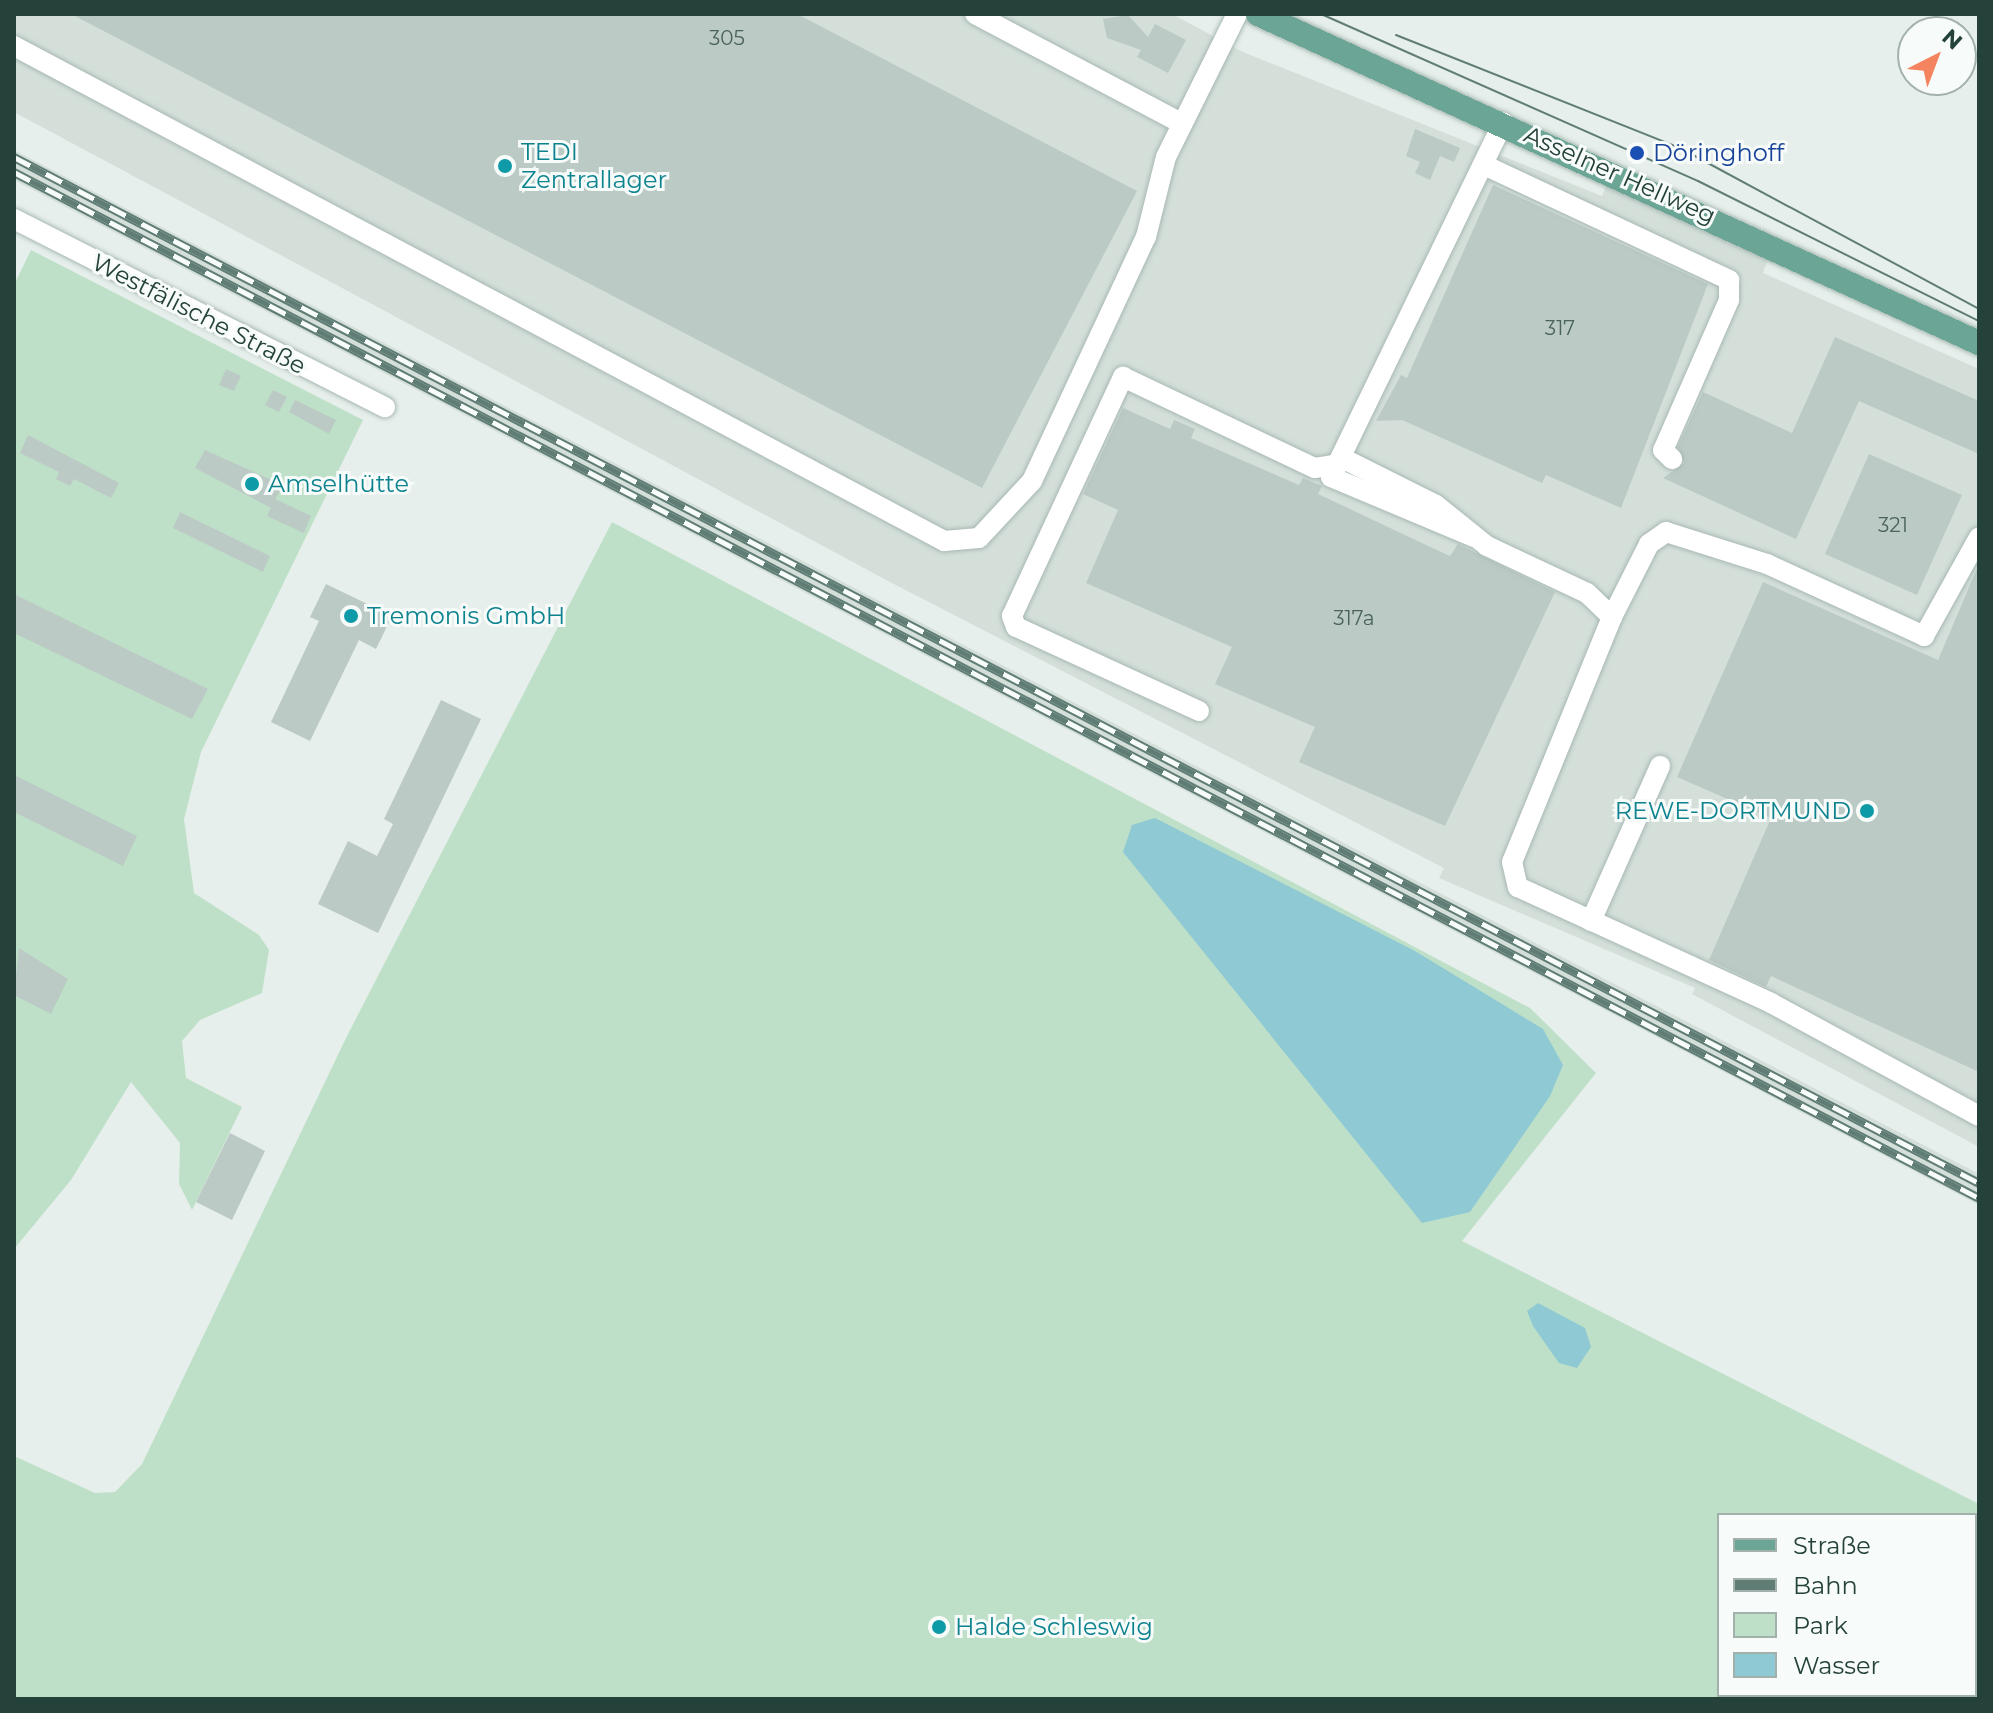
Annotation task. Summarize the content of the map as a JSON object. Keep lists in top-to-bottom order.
{
  "streets": {
    "main road": ["Asselner Hellweg"],
    "street": ["Westfälische Straße"]
  },
  "places": [
    "Döringhoff",
    "TEDI Zentrallager",
    "Amselhütte",
    "Tremonis GmbH",
    "REWE-DORTMUND",
    "Halde Schleswig"
  ],
  "house_numbers": [
    "305",
    "317",
    "321",
    "317a"
  ],
  "legend": [
    "Straße",
    "Bahn",
    "Park",
    "Wasser"
  ],
  "north": "top right"
}
